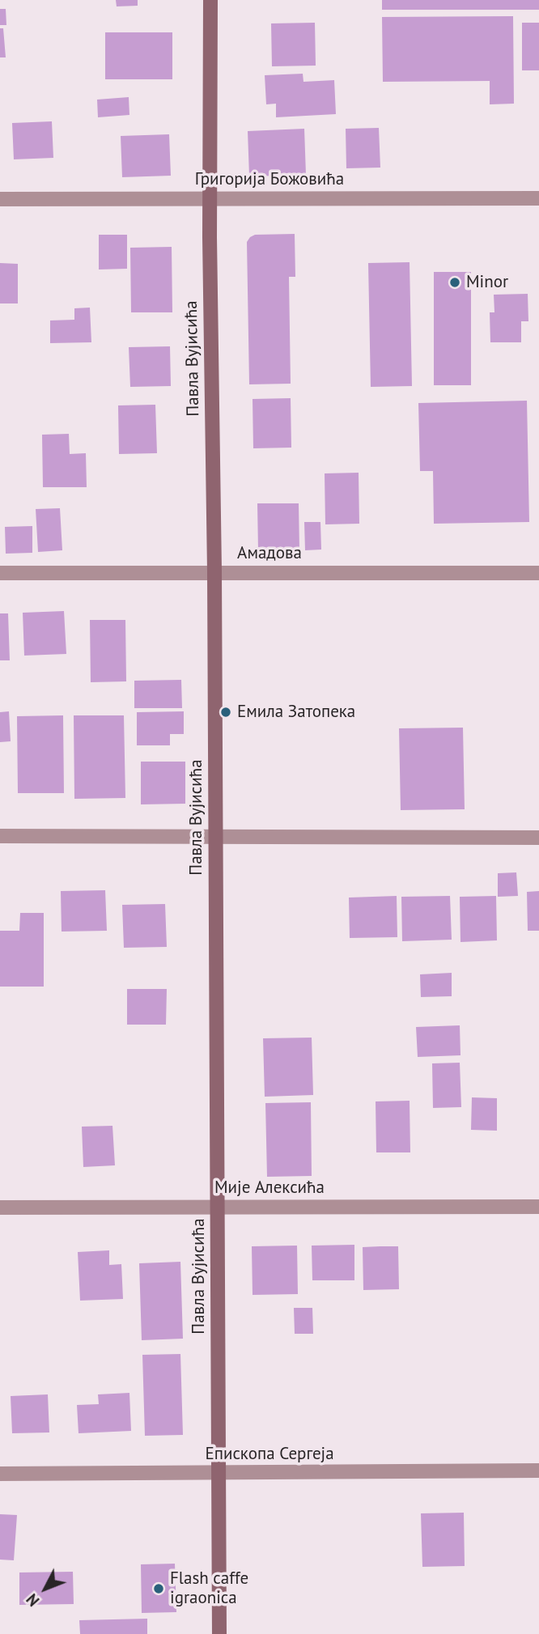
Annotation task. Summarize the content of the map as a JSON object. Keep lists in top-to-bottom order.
{
  "streets": {
    "street": [
      "Григорија Божовића",
      "Павла Вујисића",
      "Амадова",
      "Мије Алексића",
      "Епископа Сергеја"
    ]
  },
  "crossings": [
    ["Григорија Божовића", "Павла Вујисића"],
    ["Павла Вујисића", "Амадова"],
    ["Павла Вујисића", "Мије Алексића"],
    ["Павла Вујисића", "Епископа Сергеја"]
  ],
  "places": ["Minor", "Емила Затопека", "Flash caffe igraonica"],
  "north": "bottom left"
}
